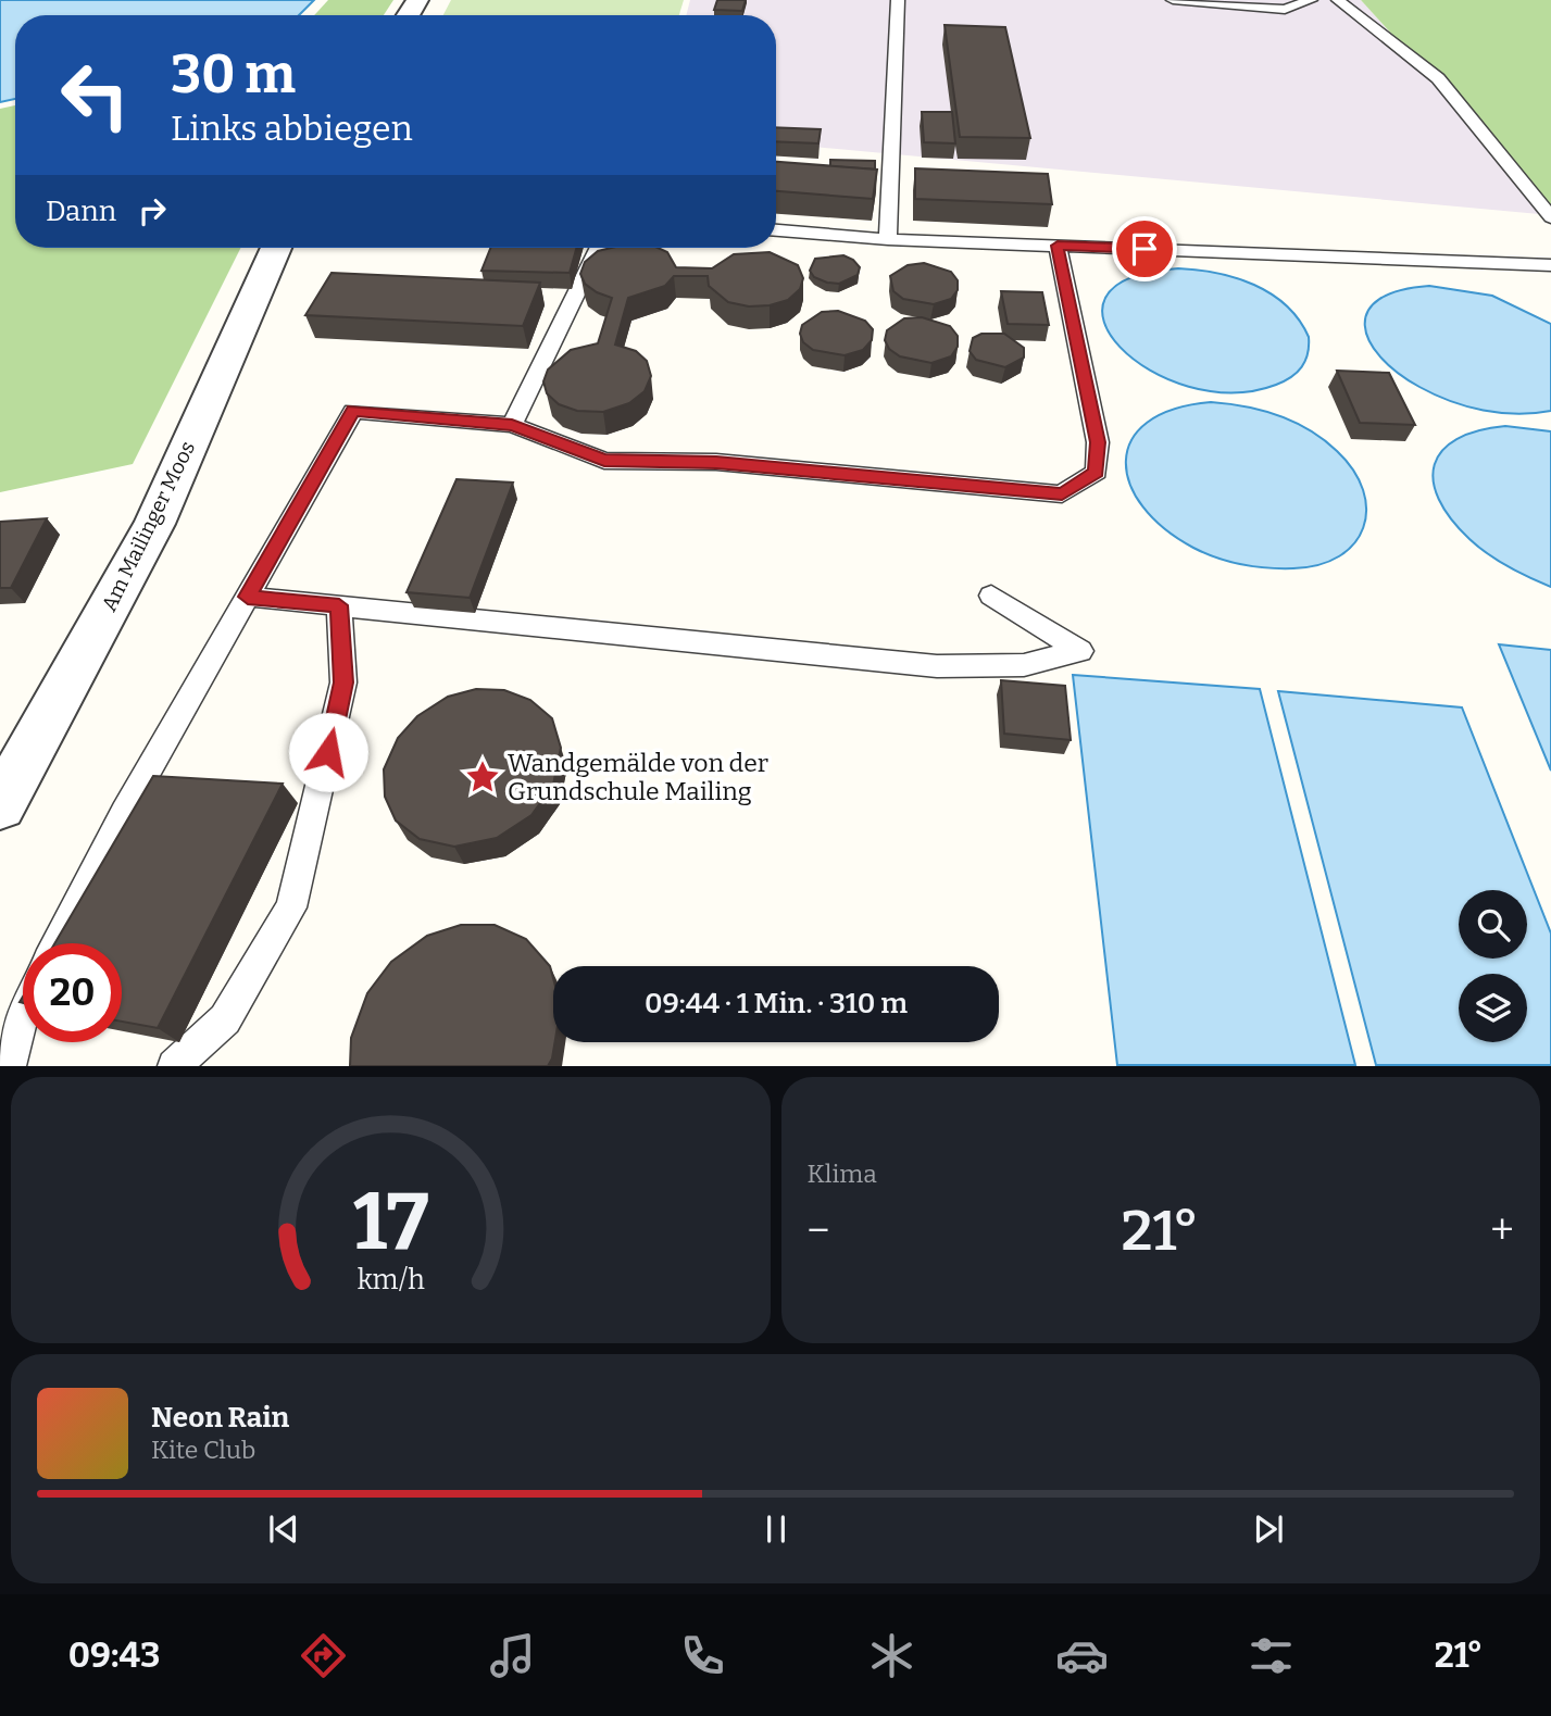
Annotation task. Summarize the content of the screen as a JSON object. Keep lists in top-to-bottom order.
{
  "streets": {
    "street": ["Am Mailinger Moos"]
  },
  "places": {
    "place": ["Wandgemälde von der Grundschule Mailing"]
  },
  "page": {
    "turn": ["30 m", "Links abbiegen"],
    "then": "Dann",
    "limit": "20",
    "trip": "09:44 · 1 Min. · 310 m",
    "tile": "Klima",
    "heat": ["−", "21°", "+"],
    "song": ["Neon Rain", "Kite Club"],
    "tabs": ["09:43", "21°"],
    "gauge": ["17", "km/h"]
  }
}
